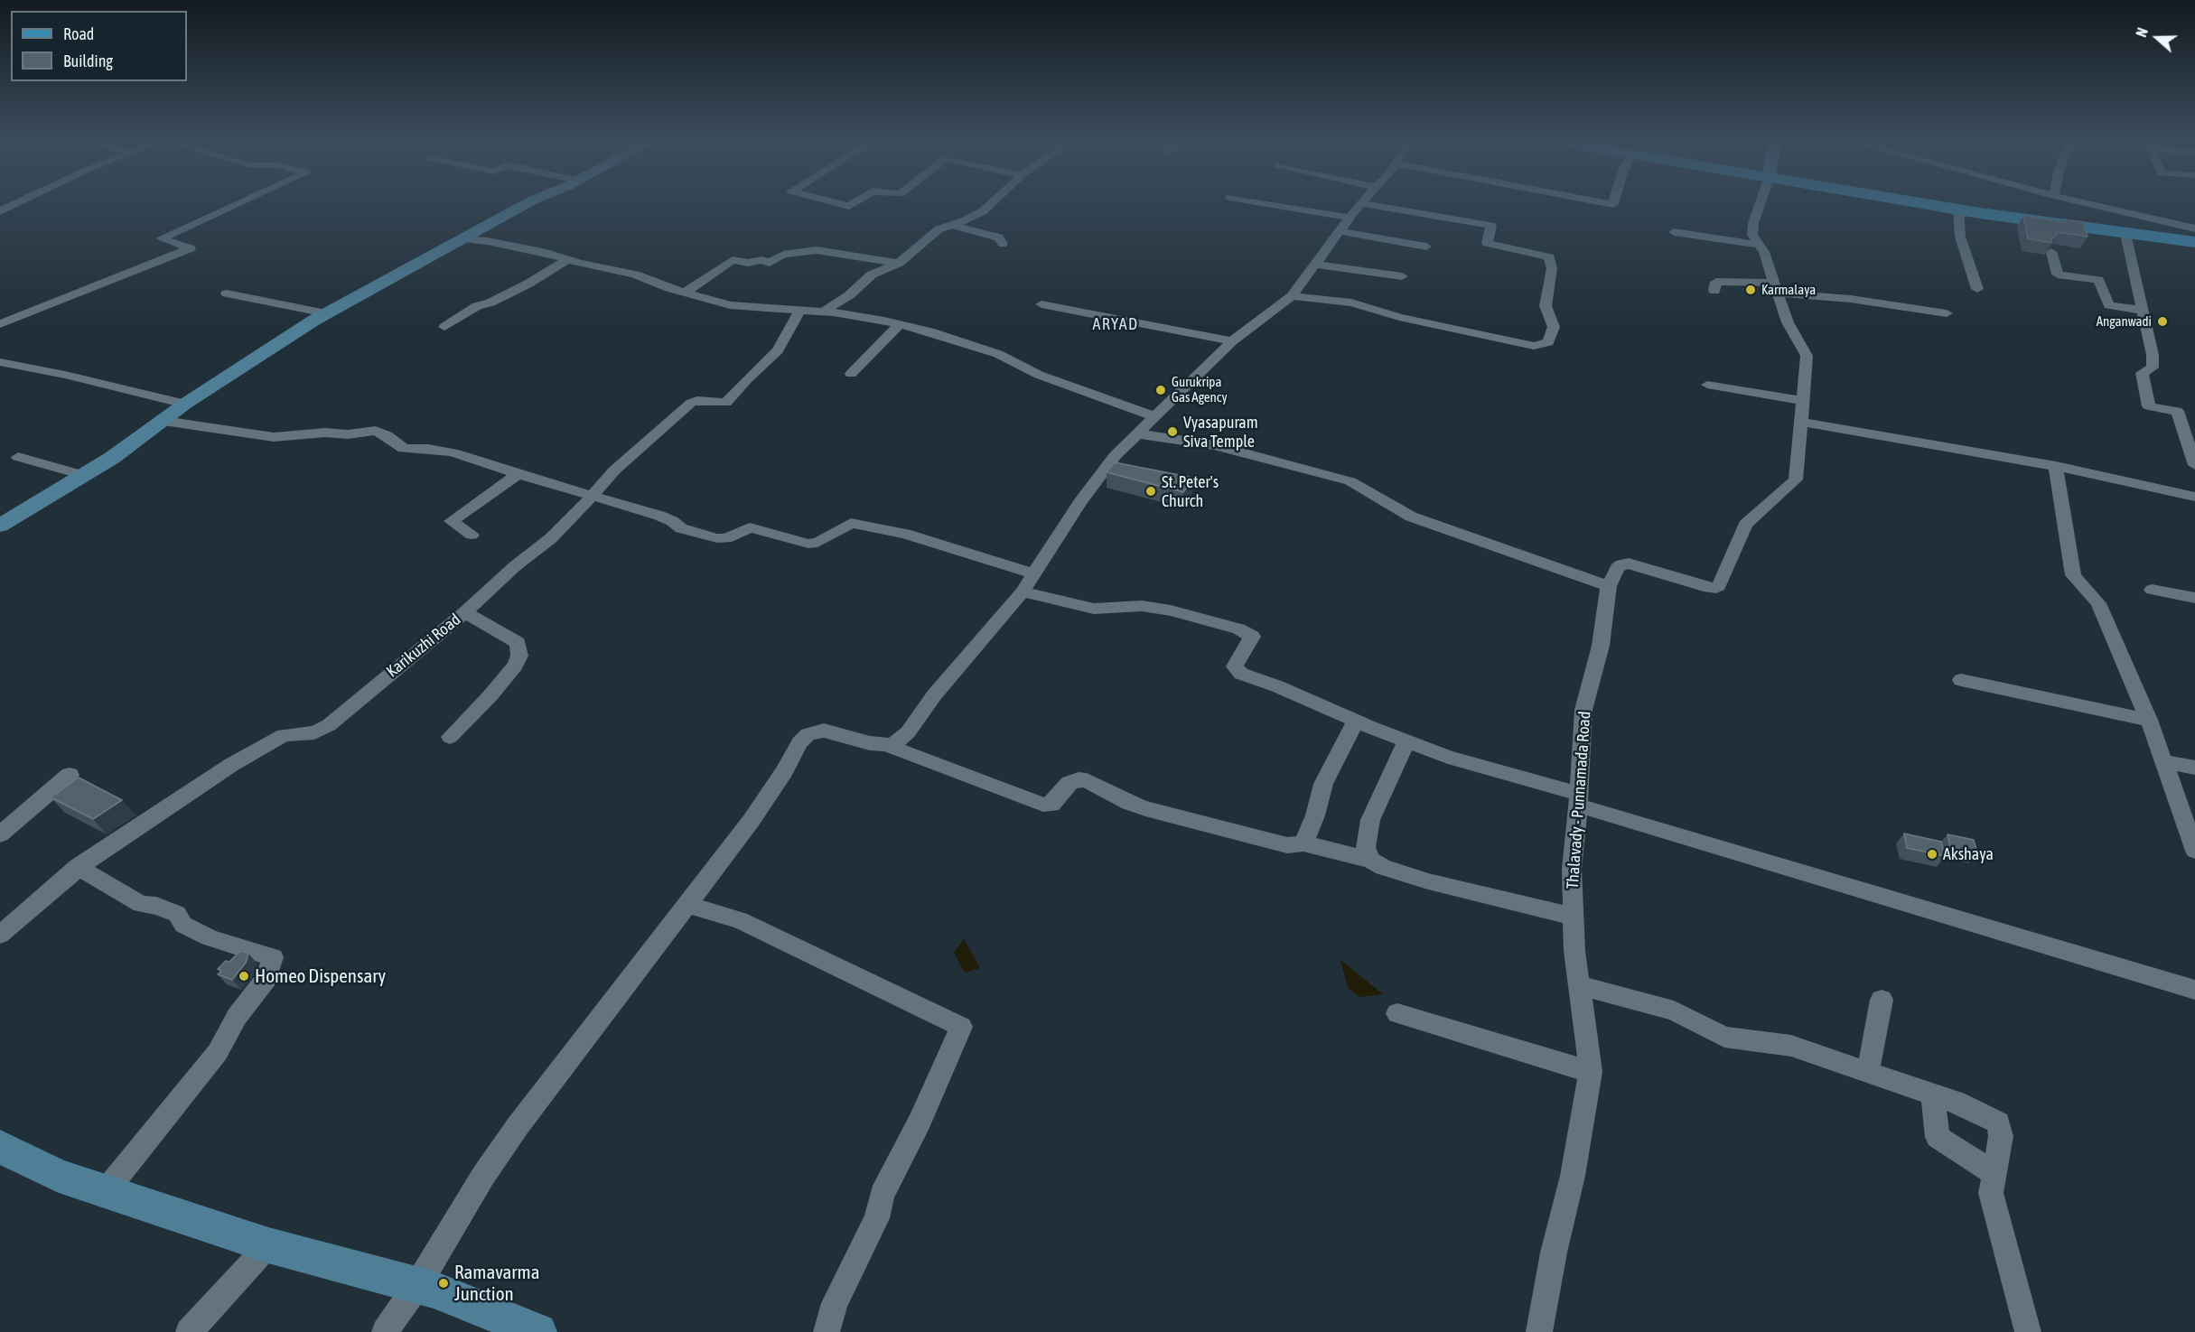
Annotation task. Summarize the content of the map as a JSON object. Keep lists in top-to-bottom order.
{
  "streets": {
    "street": ["Karikuzhi Road", "Thalavady - Punnamada Road"]
  },
  "districts": ["ARYAD"],
  "places": [
    "Karmalaya",
    "Anganwadi",
    "Gurukripa Gas Agency",
    "Vyasapuram Siva Temple",
    "St. Peter's Church",
    "Akshaya",
    "Homeo Dispensary",
    "Ramavarma Junction"
  ],
  "legend": ["Road", "Building"],
  "north": "left"
}
